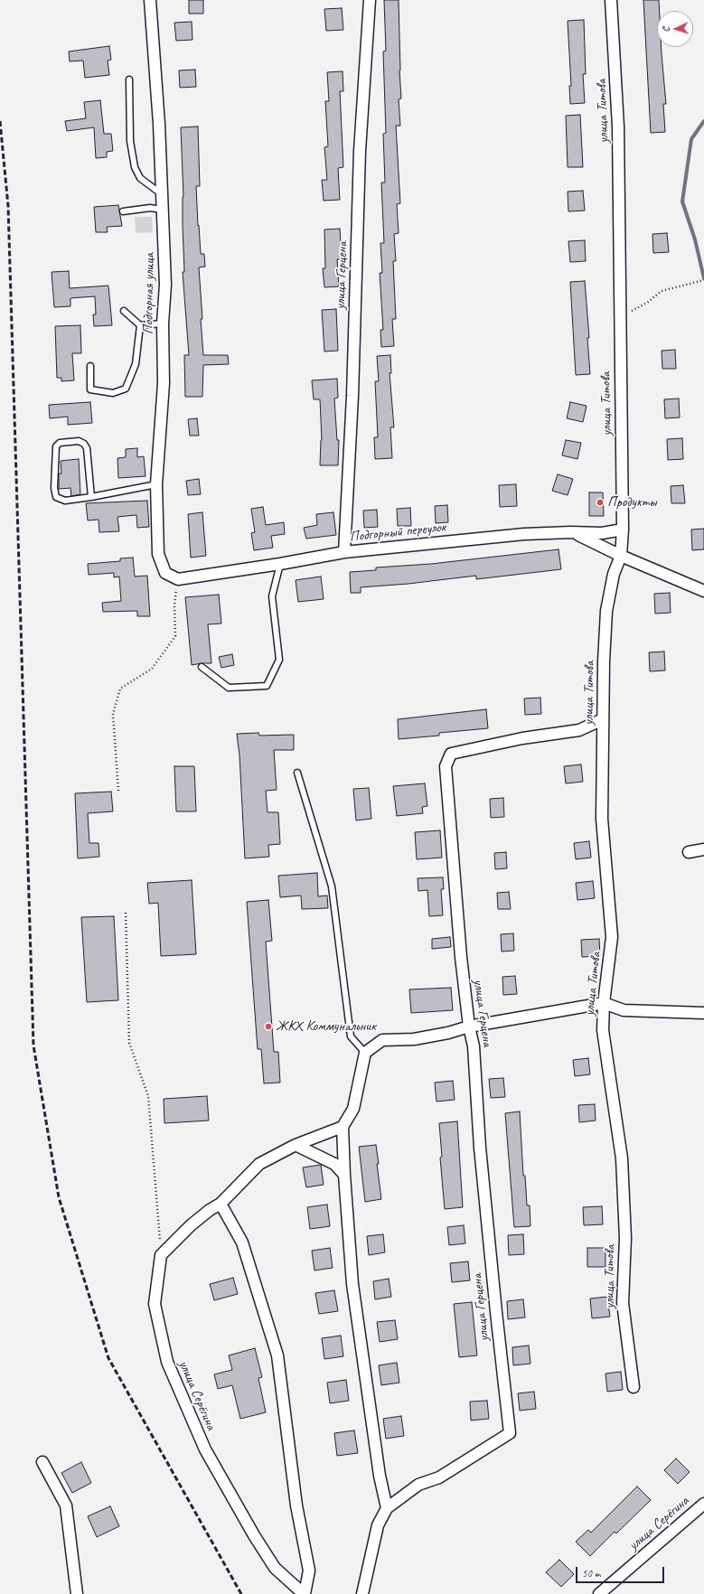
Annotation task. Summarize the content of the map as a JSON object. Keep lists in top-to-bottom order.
{
  "streets": {
    "street": [
      "улица Титова",
      "улица Герцена",
      "Подгорная улица",
      "Подгорный переулок",
      "улица Серёгина"
    ]
  },
  "crossings": [
    ["улица Титова", "улица Герцена"],
    ["улица Титова", "Подгорный переулок"],
    ["улица Герцена", "Подгорный переулок"],
    ["Подгорная улица", "Подгорный переулок"]
  ],
  "places": ["Продукты", "ЖКХ Коммунальник"],
  "scale_bar": "50 m",
  "north": "left"
}
